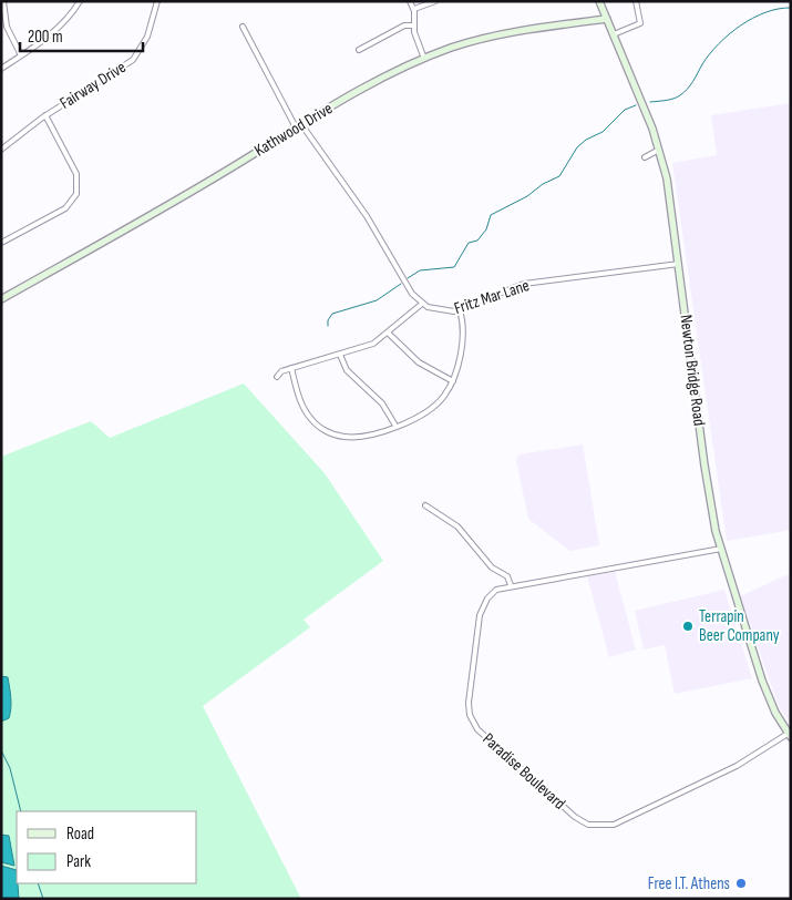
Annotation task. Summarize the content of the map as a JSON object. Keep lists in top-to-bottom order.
{
  "streets": {
    "main road": ["Kathwood Drive", "Newton Bridge Road"],
    "street": ["Fairway Drive", "Fritz Mar Lane", "Paradise Boulevard"]
  },
  "crossings": [
    ["Kathwood Drive", "Newton Bridge Road"],
    ["Fritz Mar Lane", "Newton Bridge Road"],
    ["Newton Bridge Road", "Paradise Boulevard"]
  ],
  "places": ["Terrapin Beer Company", "Free I.T. Athens"],
  "legend": ["Road", "Park"],
  "scale_bar": "200 m"
}
